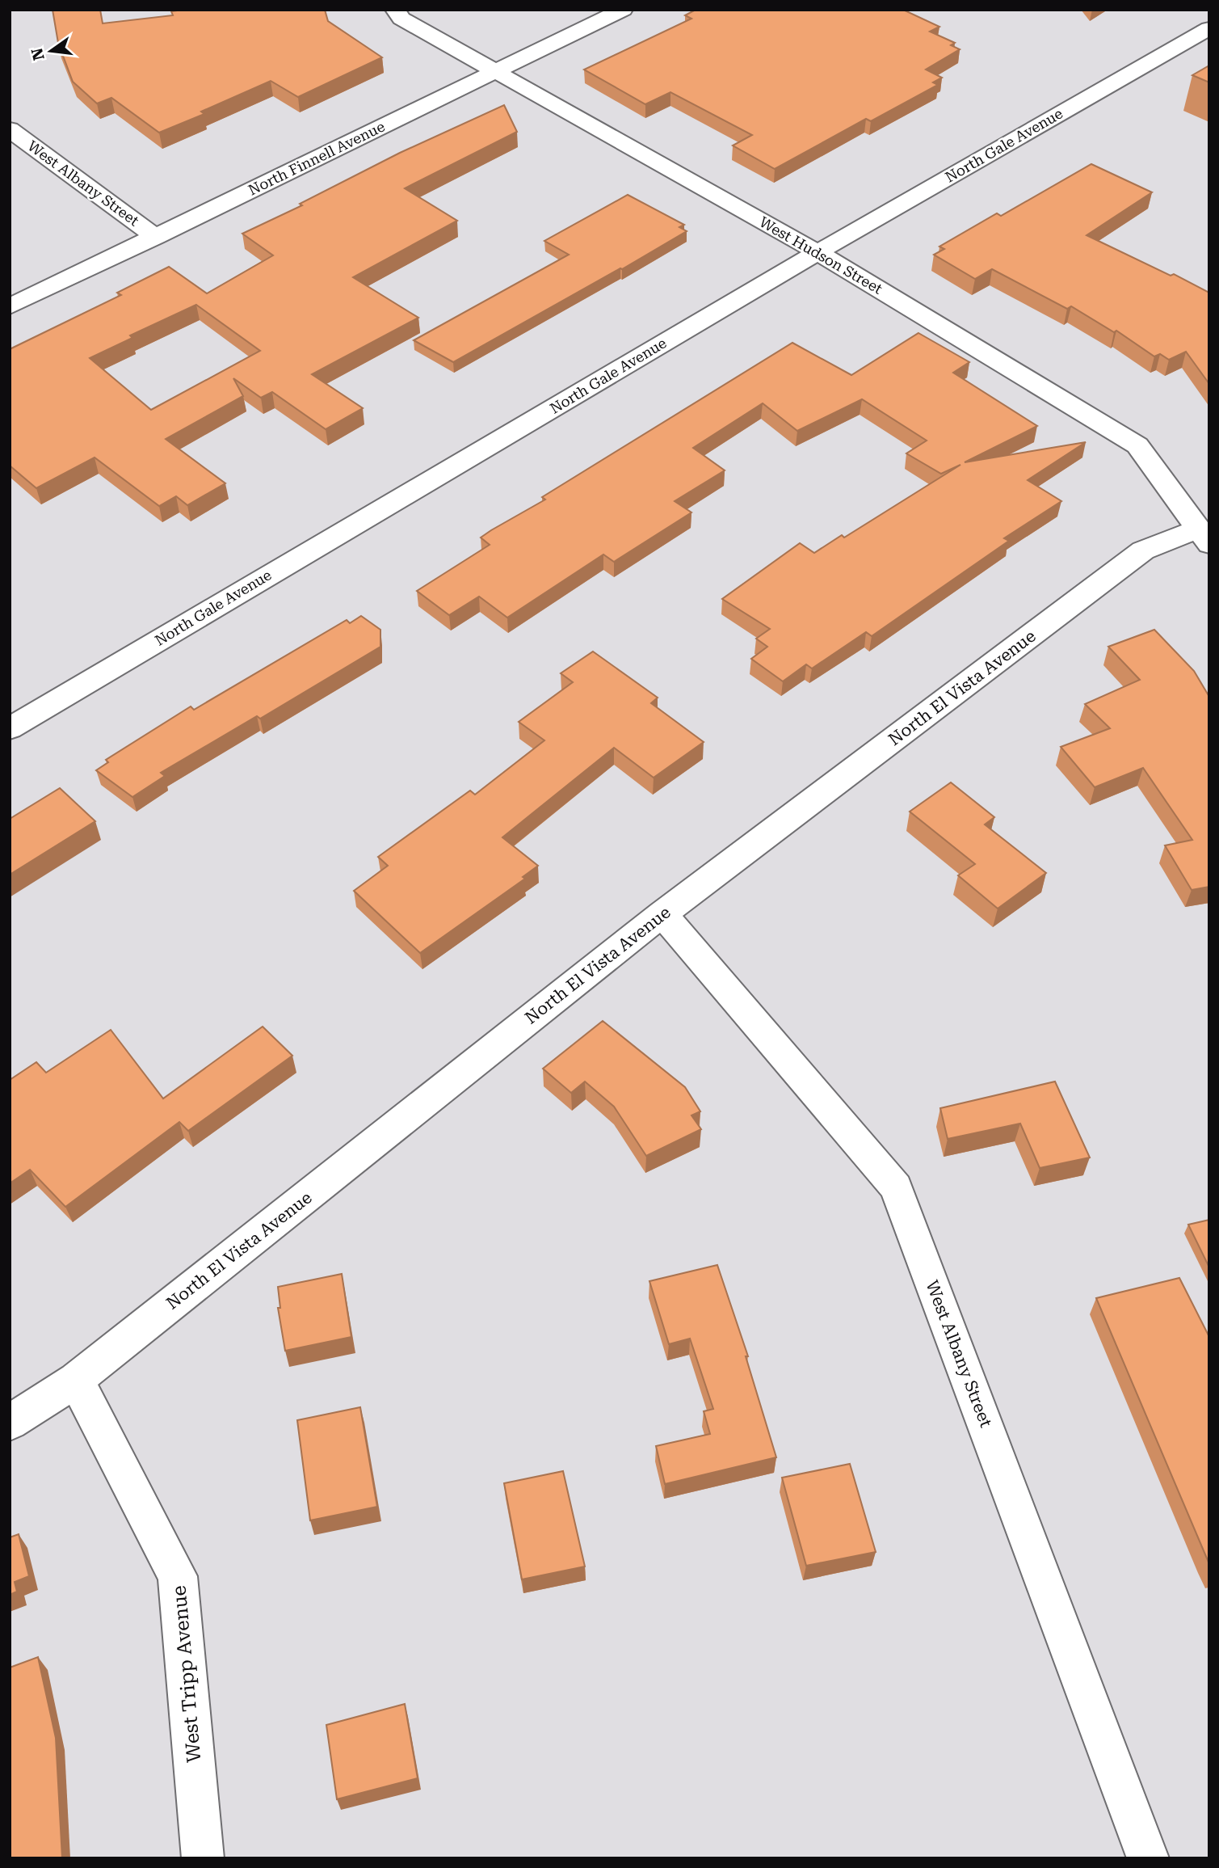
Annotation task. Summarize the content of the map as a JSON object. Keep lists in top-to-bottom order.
{
  "streets": {
    "street": [
      "North Gale Avenue",
      "North Finnell Avenue",
      "West Albany Street",
      "West Hudson Street",
      "North El Vista Avenue",
      "West Tripp Avenue"
    ]
  },
  "crossings": [
    ["North Gale Avenue", "West Hudson Street"],
    ["North Finnell Avenue", "West Albany Street"],
    ["North Finnell Avenue", "West Hudson Street"],
    ["West Albany Street", "North El Vista Avenue"],
    ["West Hudson Street", "North El Vista Avenue"],
    ["North El Vista Avenue", "West Tripp Avenue"]
  ],
  "north": "left"
}
